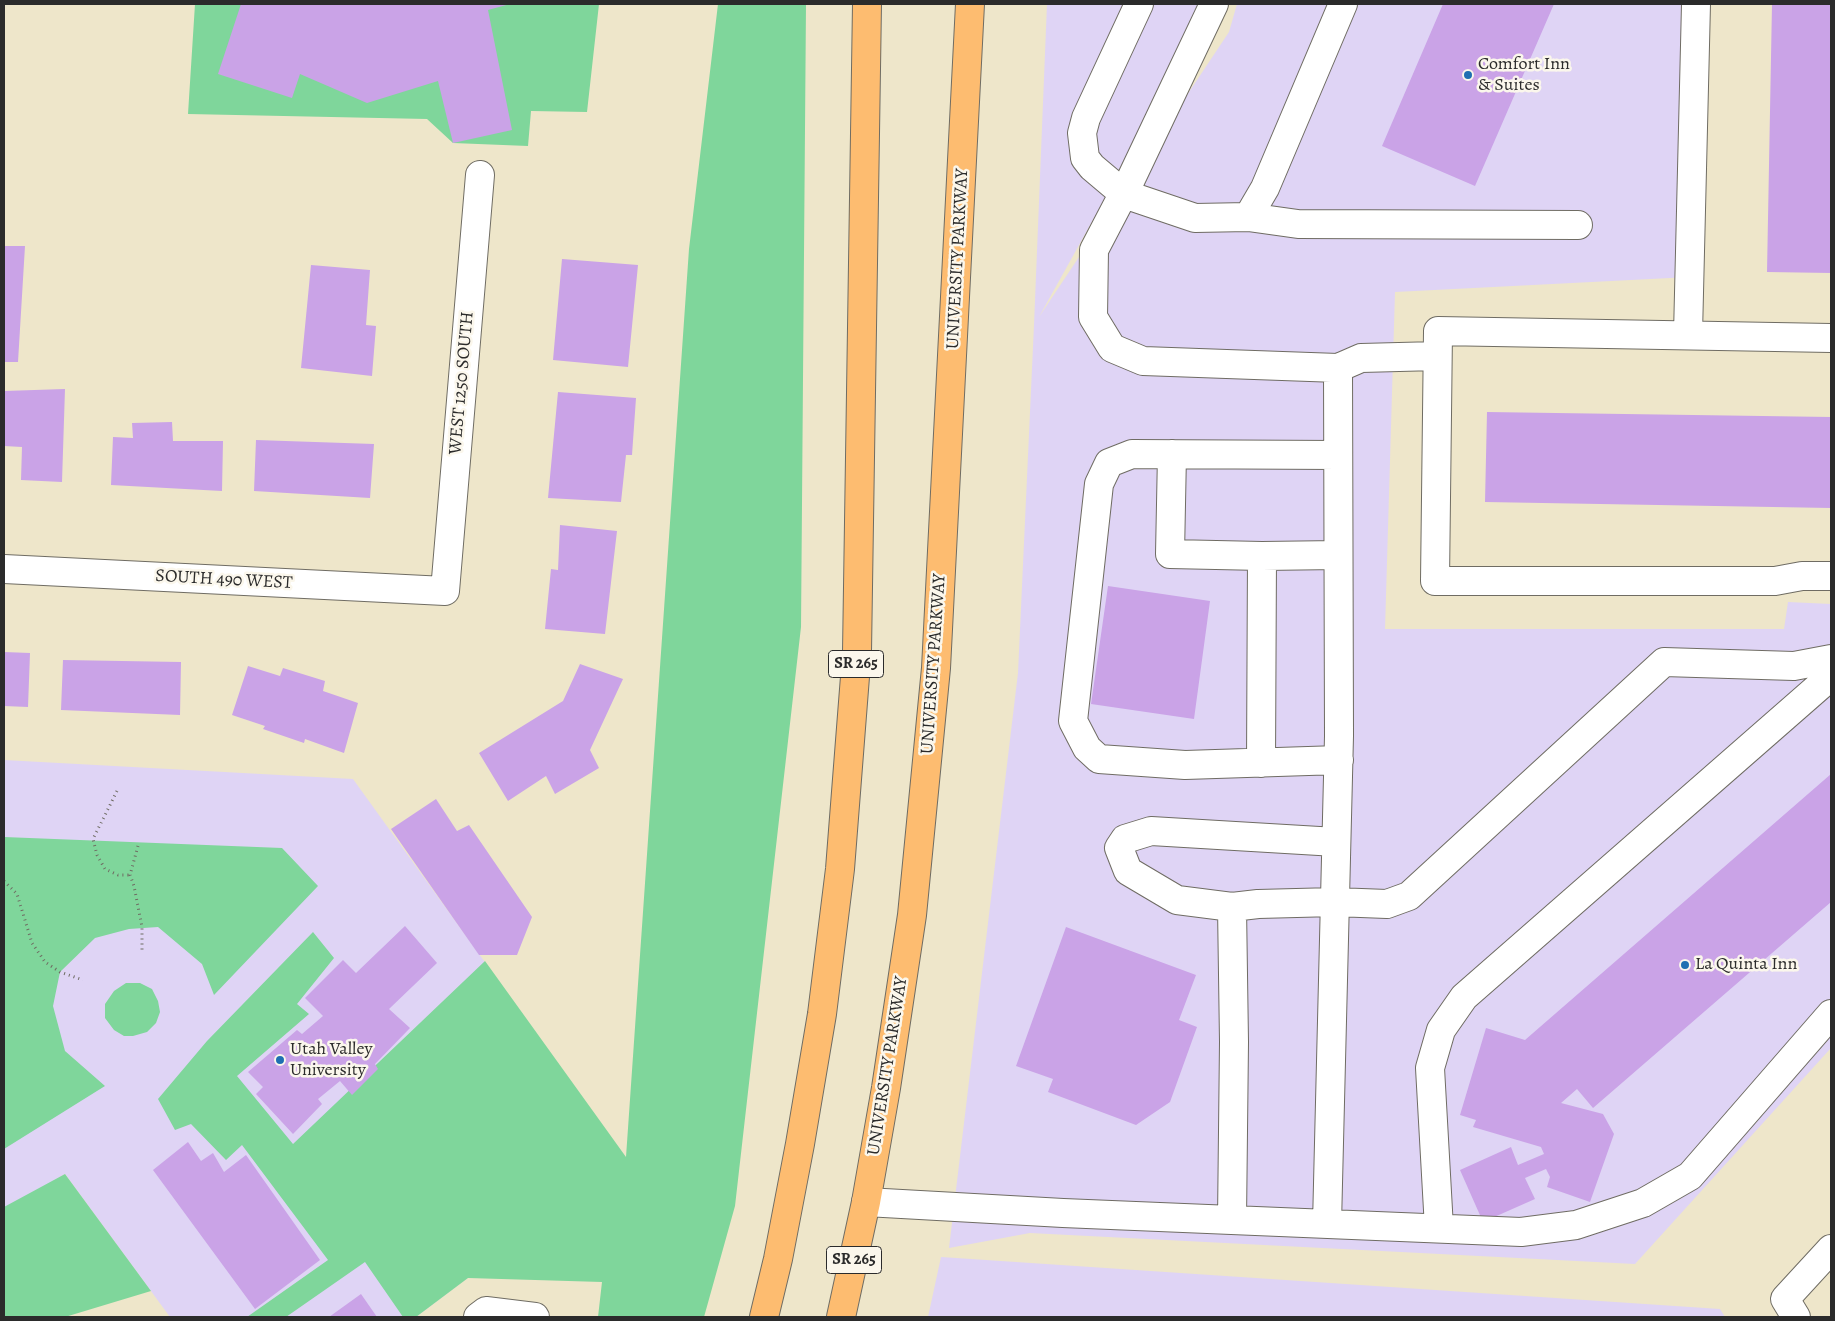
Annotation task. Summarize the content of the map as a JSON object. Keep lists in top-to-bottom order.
{
  "streets": {
    "main road": ["UNIVERSITY PARKWAY", "SR 265"],
    "street": ["WEST 1250 SOUTH", "SOUTH 490 WEST"]
  },
  "crossings": [
    ["WEST 1250 SOUTH", "SOUTH 490 WEST"]
  ],
  "places": ["Comfort Inn & Suites", "La Quinta Inn", "Utah Valley University"]
}
